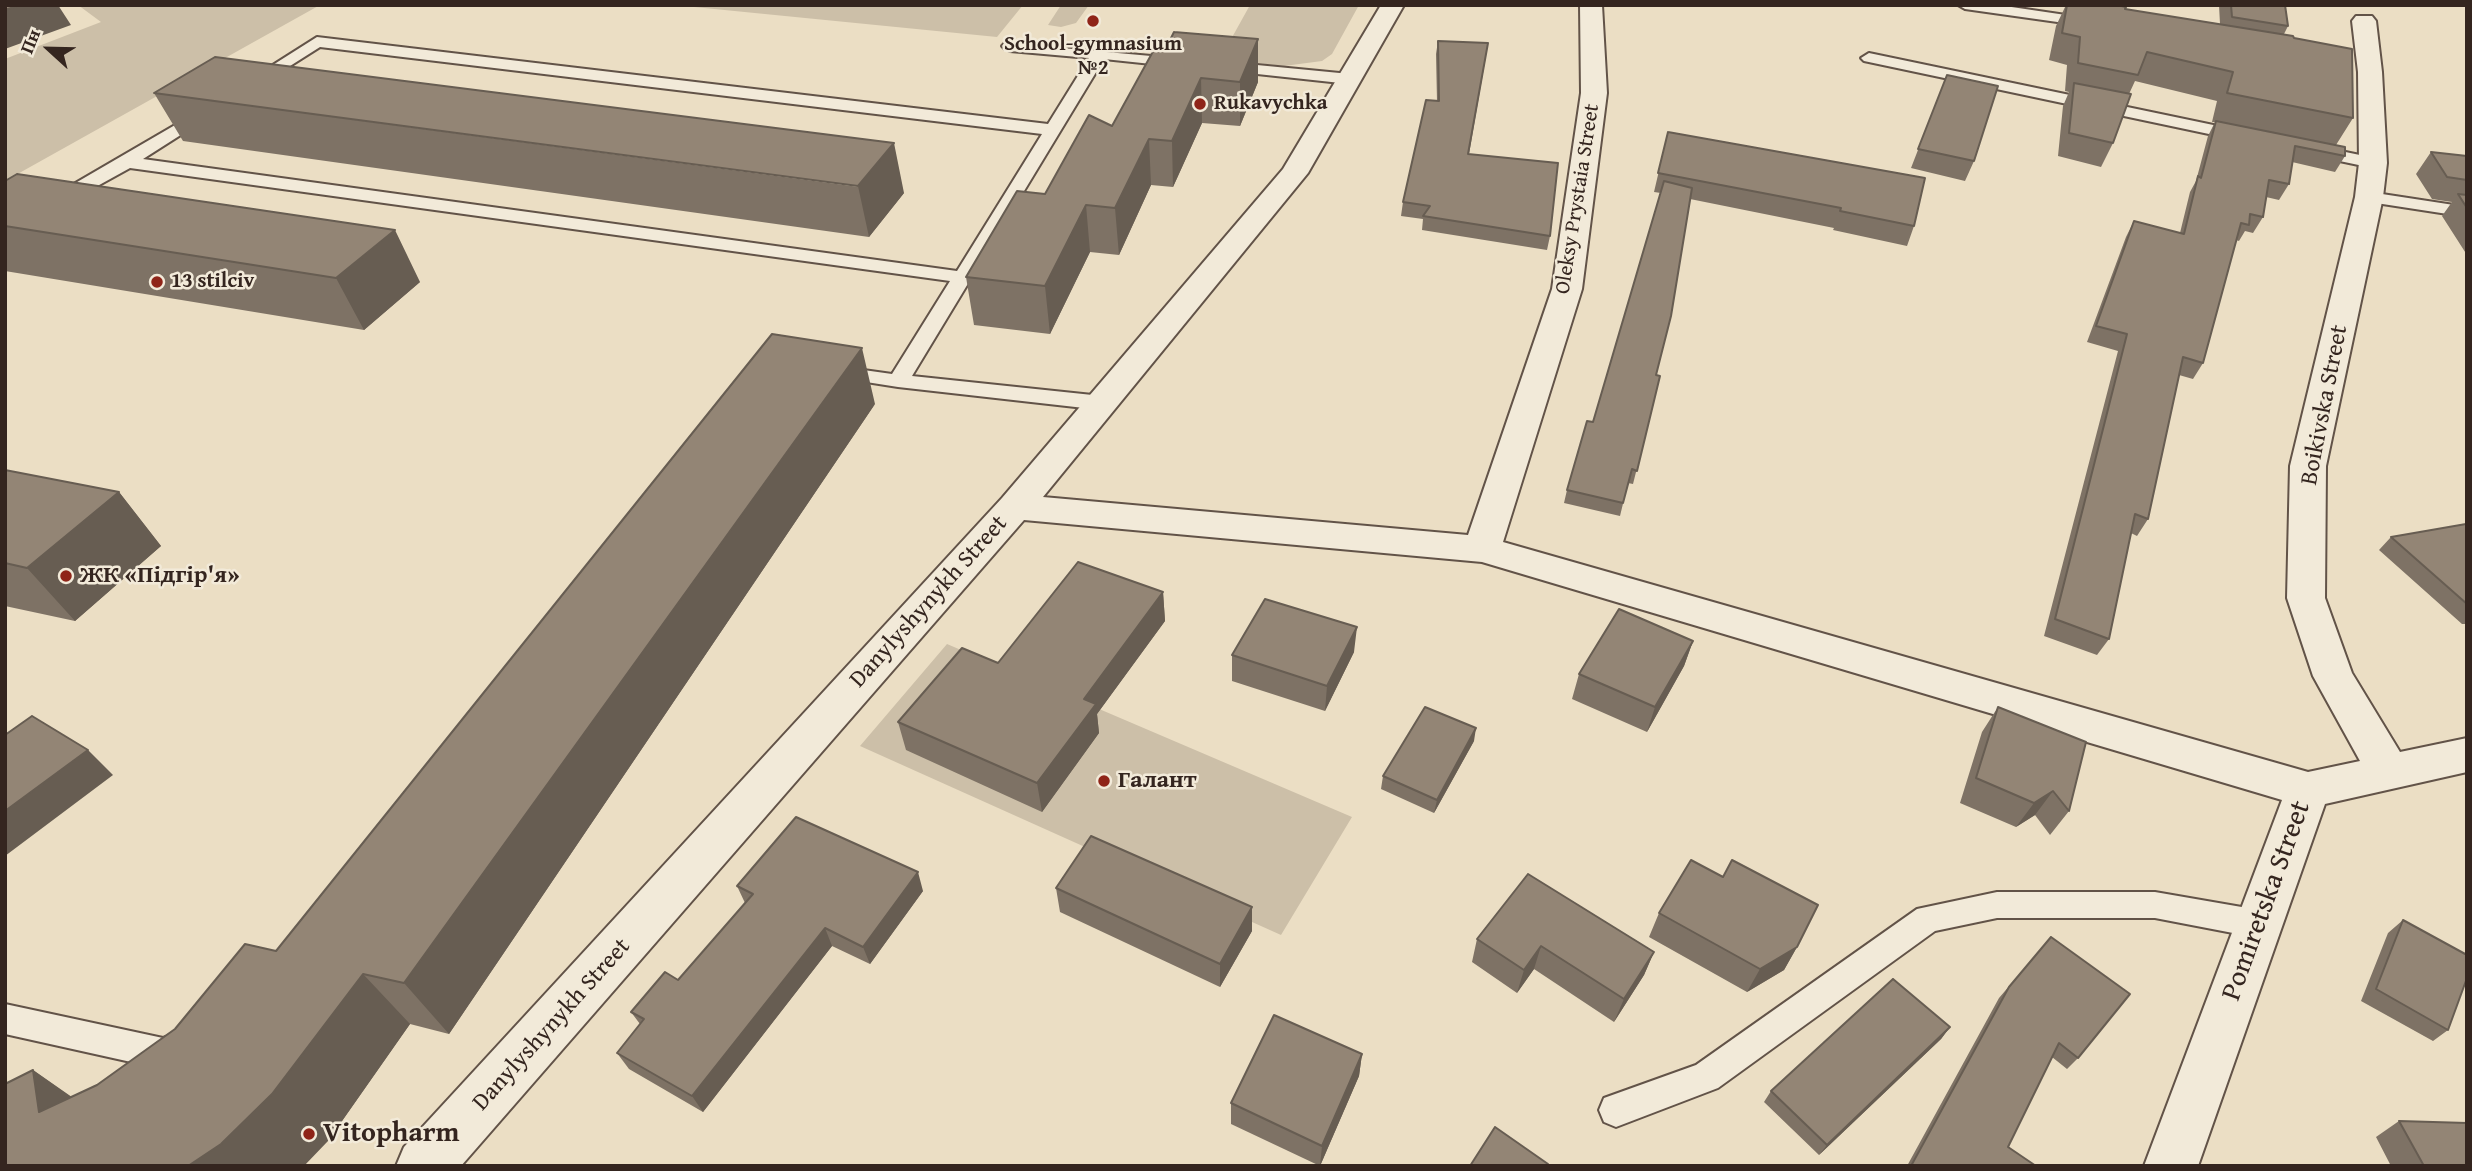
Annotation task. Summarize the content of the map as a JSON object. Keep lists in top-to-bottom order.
{
  "streets": {
    "street": [
      "Oleksy Prystaia Street",
      "Boikivska Street",
      "Danylyshynykh Street",
      "Pomiretska Street"
    ]
  },
  "crossings": [
    ["Boikivska Street", "Pomiretska Street"]
  ],
  "places": [
    "School-gymnasium №2",
    "Rukavychka",
    "13 stilciv",
    "ЖК «Підгір'я»",
    "Галант",
    "Vitopharm"
  ],
  "north": "left"
}
